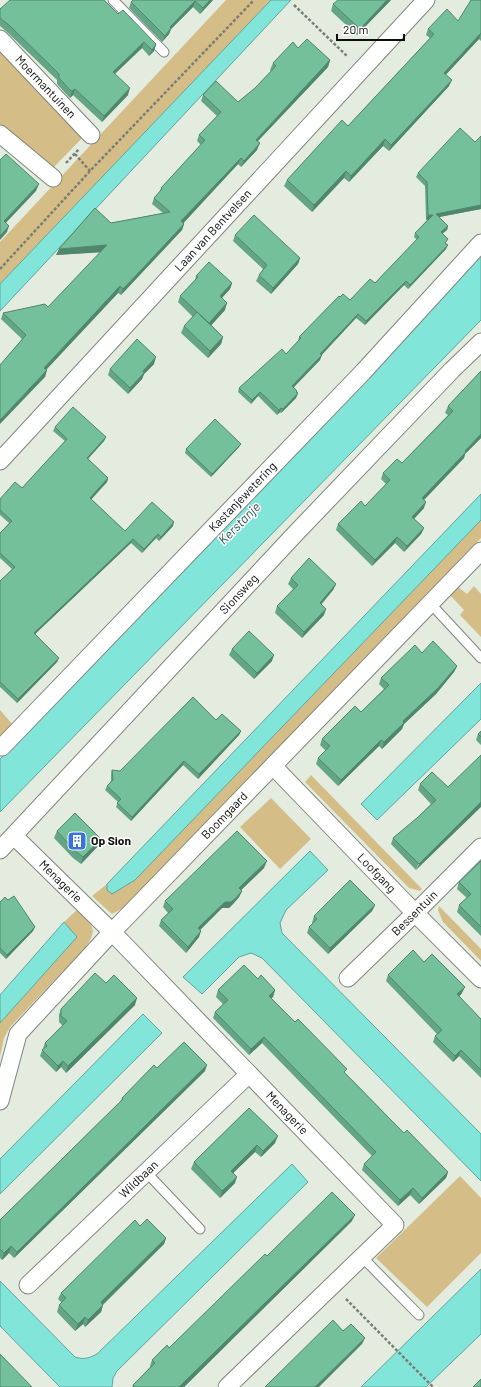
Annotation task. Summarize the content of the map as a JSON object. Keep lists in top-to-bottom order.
{
  "streets": {
    "street": [
      "Moermantuinen",
      "Laan van Bentvelsen",
      "Kastanjewetering",
      "Sionsweg",
      "Boomgaard",
      "Loofgang",
      "Menagerie",
      "Bessentuin",
      "Wildbaan"
    ]
  },
  "crossings": [
    ["Sionsweg", "Menagerie"],
    ["Boomgaard", "Loofgang"],
    ["Boomgaard", "Menagerie"],
    ["Loofgang", "Bessentuin"],
    ["Menagerie", "Wildbaan"]
  ],
  "water": ["Kerstanje"],
  "places": {
    "building": ["Op Sion"]
  },
  "scale_bar": "20 m"
}
